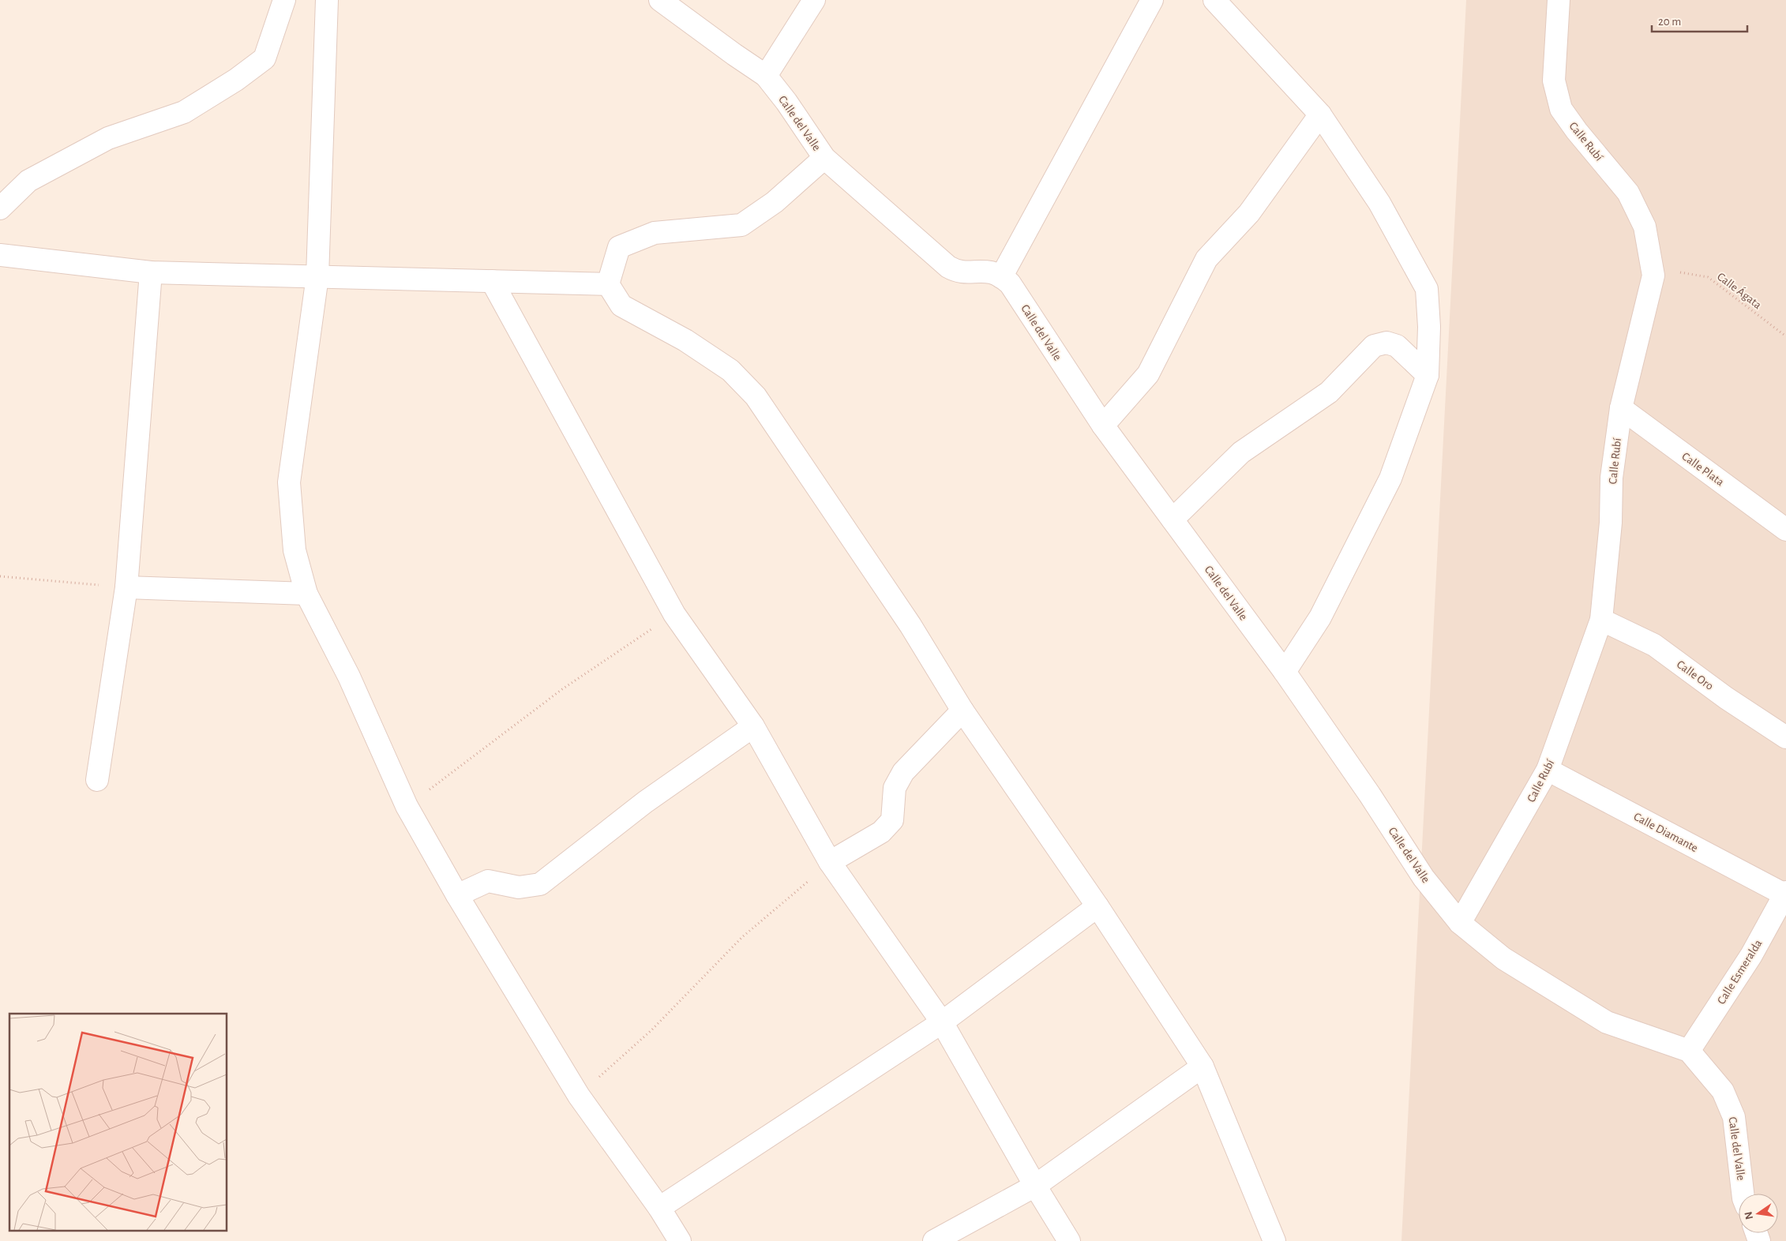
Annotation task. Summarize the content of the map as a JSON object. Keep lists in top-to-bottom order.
{
  "streets": {
    "street": [
      "Calle del Valle",
      "Calle Rubí",
      "Calle Plata",
      "Calle Oro",
      "Calle Diamante",
      "Calle Esmeralda"
    ],
    "path": ["Calle Ágata"]
  },
  "crossings": [
    ["Calle del Valle", "Calle Rubí"],
    ["Calle del Valle", "Calle Esmeralda"],
    ["Calle Rubí", "Calle Ágata"],
    ["Calle Rubí", "Calle Plata"],
    ["Calle Rubí", "Calle Oro"],
    ["Calle Rubí", "Calle Diamante"],
    ["Calle Diamante", "Calle Esmeralda"]
  ],
  "scale_bar": "20 m",
  "north": "left"
}
